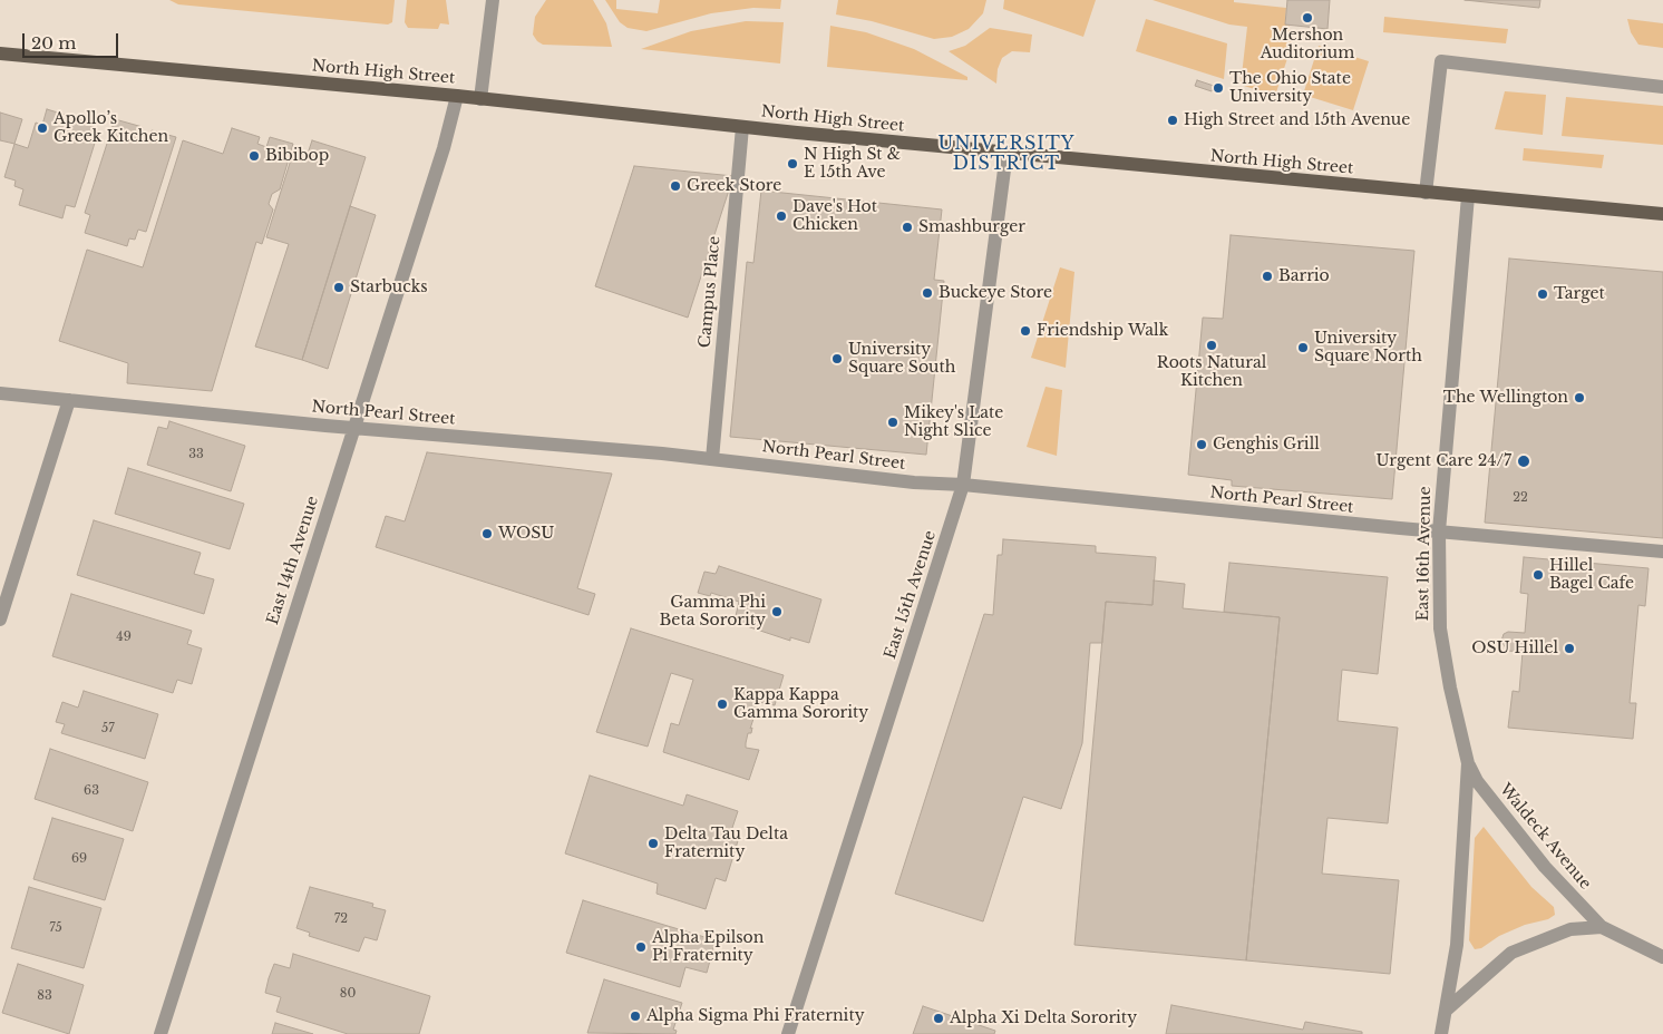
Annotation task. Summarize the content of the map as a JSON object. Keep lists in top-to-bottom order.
{
  "streets": {
    "main road": ["North High Street"],
    "street": [
      "Campus Place",
      "North Pearl Street",
      "East 16th Avenue",
      "East 14th Avenue",
      "East 15th Avenue",
      "Waldeck Avenue"
    ]
  },
  "crossings": [
    ["North High Street", "Campus Place"],
    ["North High Street", "East 16th Avenue"],
    ["North High Street", "East 14th Avenue"],
    ["North High Street", "East 15th Avenue"],
    ["Campus Place", "North Pearl Street"],
    ["North Pearl Street", "East 16th Avenue"],
    ["North Pearl Street", "East 14th Avenue"],
    ["North Pearl Street", "East 15th Avenue"],
    ["East 16th Avenue", "Waldeck Avenue"]
  ],
  "districts": ["UNIVERSITY DISTRICT"],
  "places": [
    "Mershon Auditorium",
    "The Ohio State University",
    "High Street and 15th Avenue",
    "Apollo’s Greek Kitchen",
    "Bibibop",
    "N High St & E 15th Ave",
    "Greek Store",
    "Dave's Hot Chicken",
    "Smashburger",
    "Barrio",
    "Starbucks",
    "Buckeye Store",
    "Target",
    "Friendship Walk",
    "Roots Natural Kitchen",
    "University Square North",
    "University Square South",
    "The Wellington",
    "Mikey's Late Night Slice",
    "Genghis Grill",
    "Urgent Care 24/7",
    "WOSU",
    "Hillel Bagel Cafe",
    "Gamma Phi Beta Sorority",
    "OSU Hillel",
    "Kappa Kappa Gamma Sorority",
    "Delta Tau Delta Fraternity",
    "Alpha Epilson Pi Fraternity",
    "Alpha Sigma Phi Fraternity",
    "Alpha Xi Delta Sorority"
  ],
  "house_numbers": [
    "33",
    "22",
    "49",
    "57",
    "63",
    "69",
    "72",
    "75",
    "80",
    "83"
  ],
  "scale_bar": "20 m"
}
